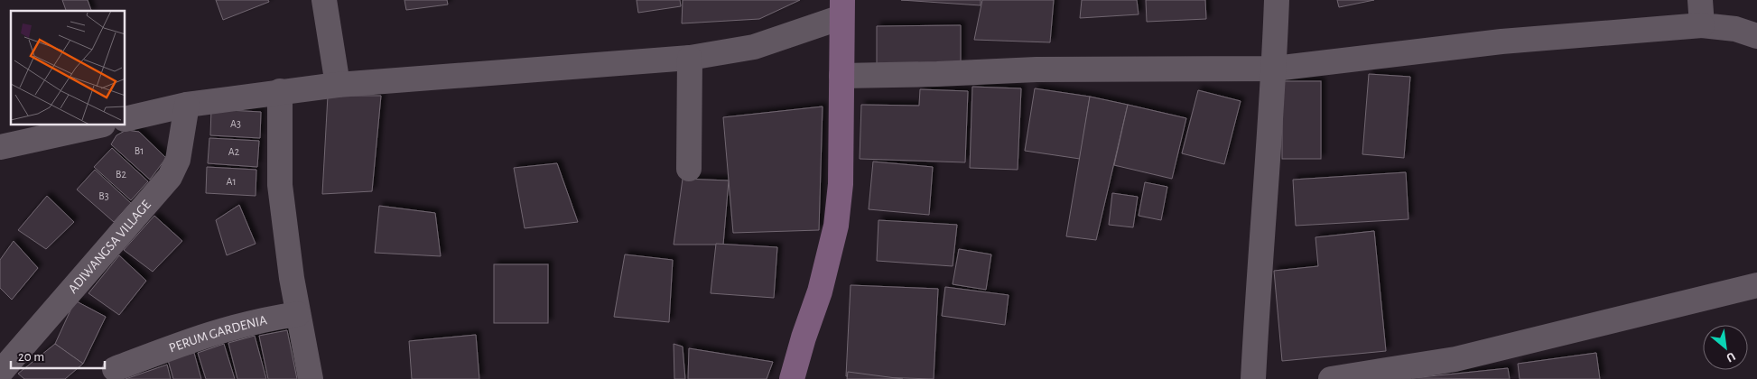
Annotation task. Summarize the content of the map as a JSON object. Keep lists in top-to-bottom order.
{
  "streets": {
    "street": ["ADIWANGSA VILLAGE", "PERUM GARDENIA"]
  },
  "house_numbers": [
    "A3",
    "B1",
    "A2",
    "B2",
    "A1",
    "B3"
  ],
  "scale_bar": "20 m",
  "north": "bottom right"
}
